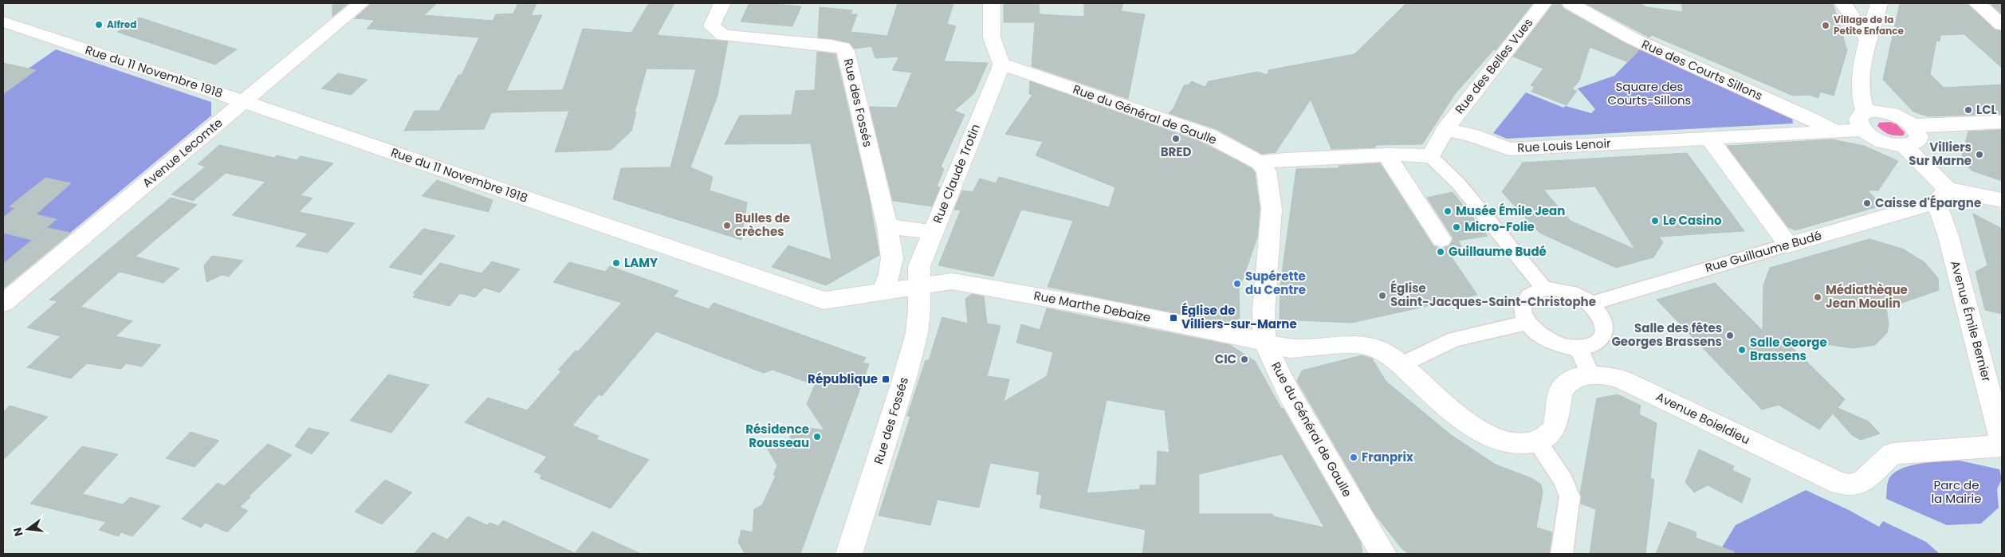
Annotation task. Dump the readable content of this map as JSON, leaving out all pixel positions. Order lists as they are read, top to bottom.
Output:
{
  "streets": {
    "street": [
      "Rue des Belles Vues",
      "Rue des Courts Sillons",
      "Rue du 11 Novembre 1918",
      "Rue des Fossés",
      "Rue du Général de Gaulle",
      "Rue Louis Lenoir",
      "Avenue Lecomte",
      "Rue Claude Trotin",
      "Rue Guillaume Budé",
      "Rue Marthe Debaize",
      "Avenue Émile Bernier",
      "Avenue Boieldieu"
    ]
  },
  "crossings": [
    ["Rue des Belles Vues", "Rue Louis Lenoir"],
    ["Rue des Courts Sillons", "Rue Louis Lenoir"],
    ["Rue du 11 Novembre 1918", "Rue des Fossés"],
    ["Rue du 11 Novembre 1918", "Avenue Lecomte"],
    ["Rue du 11 Novembre 1918", "Rue Claude Trotin"],
    ["Rue du 11 Novembre 1918", "Rue Marthe Debaize"],
    ["Rue des Fossés", "Rue Claude Trotin"],
    ["Rue des Fossés", "Rue Marthe Debaize"],
    ["Rue du Général de Gaulle", "Rue Claude Trotin"],
    ["Rue du Général de Gaulle", "Rue Marthe Debaize"],
    ["Rue Claude Trotin", "Rue Marthe Debaize"],
    ["Rue Guillaume Budé", "Avenue Émile Bernier"]
  ],
  "parks": ["Square des Courts-Sillons", "Parc de la Mairie"],
  "places": {
    "other": [
      "Alfred",
      "Village de la Petite Enfance",
      "LCL",
      "BRED",
      "Villiers Sur Marne",
      "Caisse d'Épargne",
      "Musée Émile Jean",
      "Le Casino",
      "Bulles de crèches",
      "Micro-Folie",
      "Guillaume Budé",
      "LAMY",
      "Supérette du Centre",
      "Église Saint-Jacques-Saint-Christophe",
      "Médiathèque Jean Moulin",
      "Salle des fêtes Georges Brassens",
      "Salle George Brassens",
      "CIC",
      "Résidence Rousseau",
      "Franprix"
    ],
    "transit": ["Église de Villiers-sur-Marne", "République"]
  },
  "north": "left"
}
